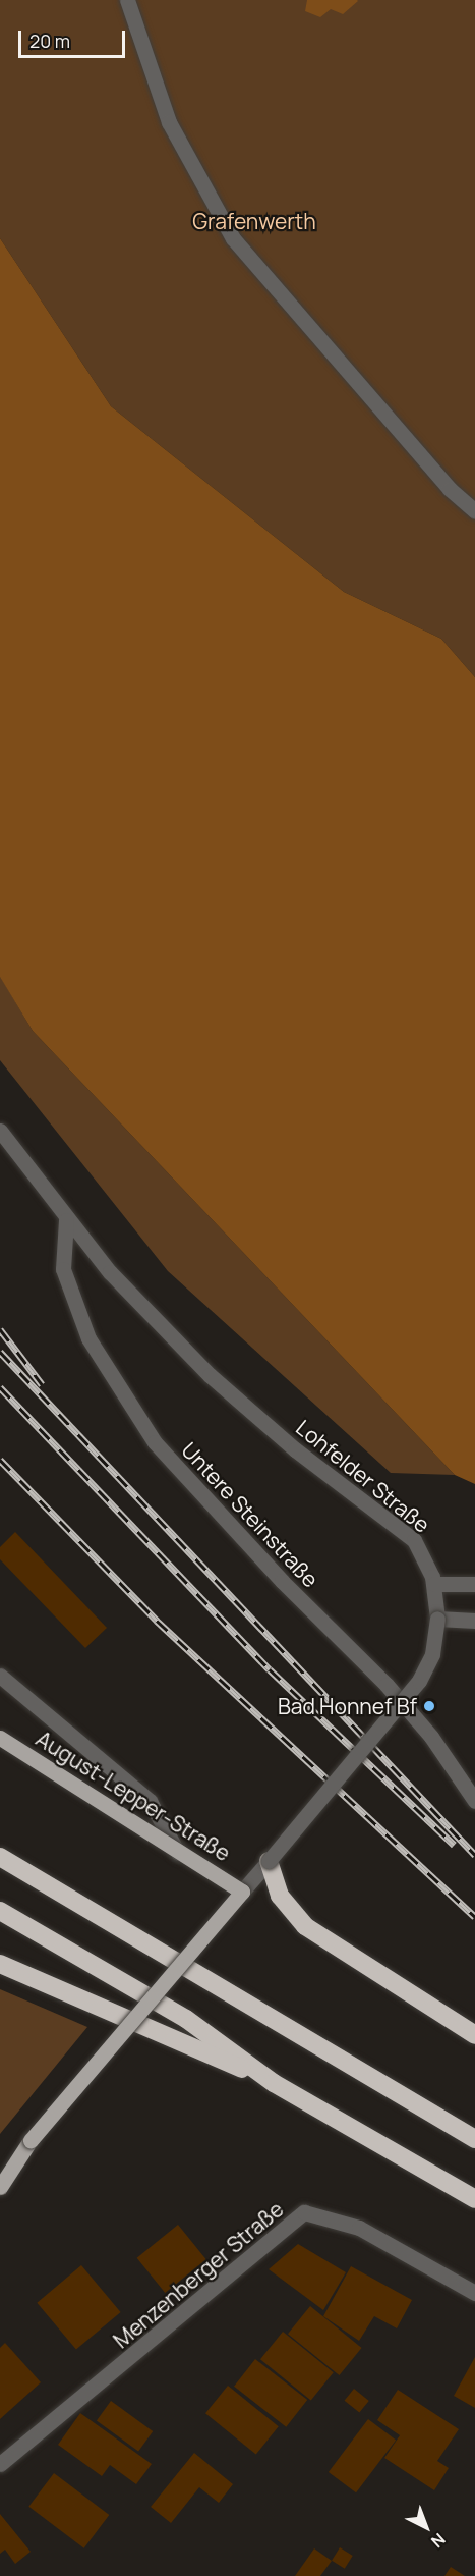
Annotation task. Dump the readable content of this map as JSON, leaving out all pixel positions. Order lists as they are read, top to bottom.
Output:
{
  "streets": {
    "main road": ["August-Lepper-Straße"],
    "street": ["Lohfelder Straße", "Untere Steinstraße", "Menzenberger Straße"]
  },
  "crossings": [
    ["Lohfelder Straße", "Untere Steinstraße"],
    ["Lohfelder Straße", "August-Lepper-Straße"]
  ],
  "parks": ["Grafenwerth"],
  "places": ["Bad Honnef Bf"],
  "scale_bar": "20 m",
  "north": "bottom right"
}
